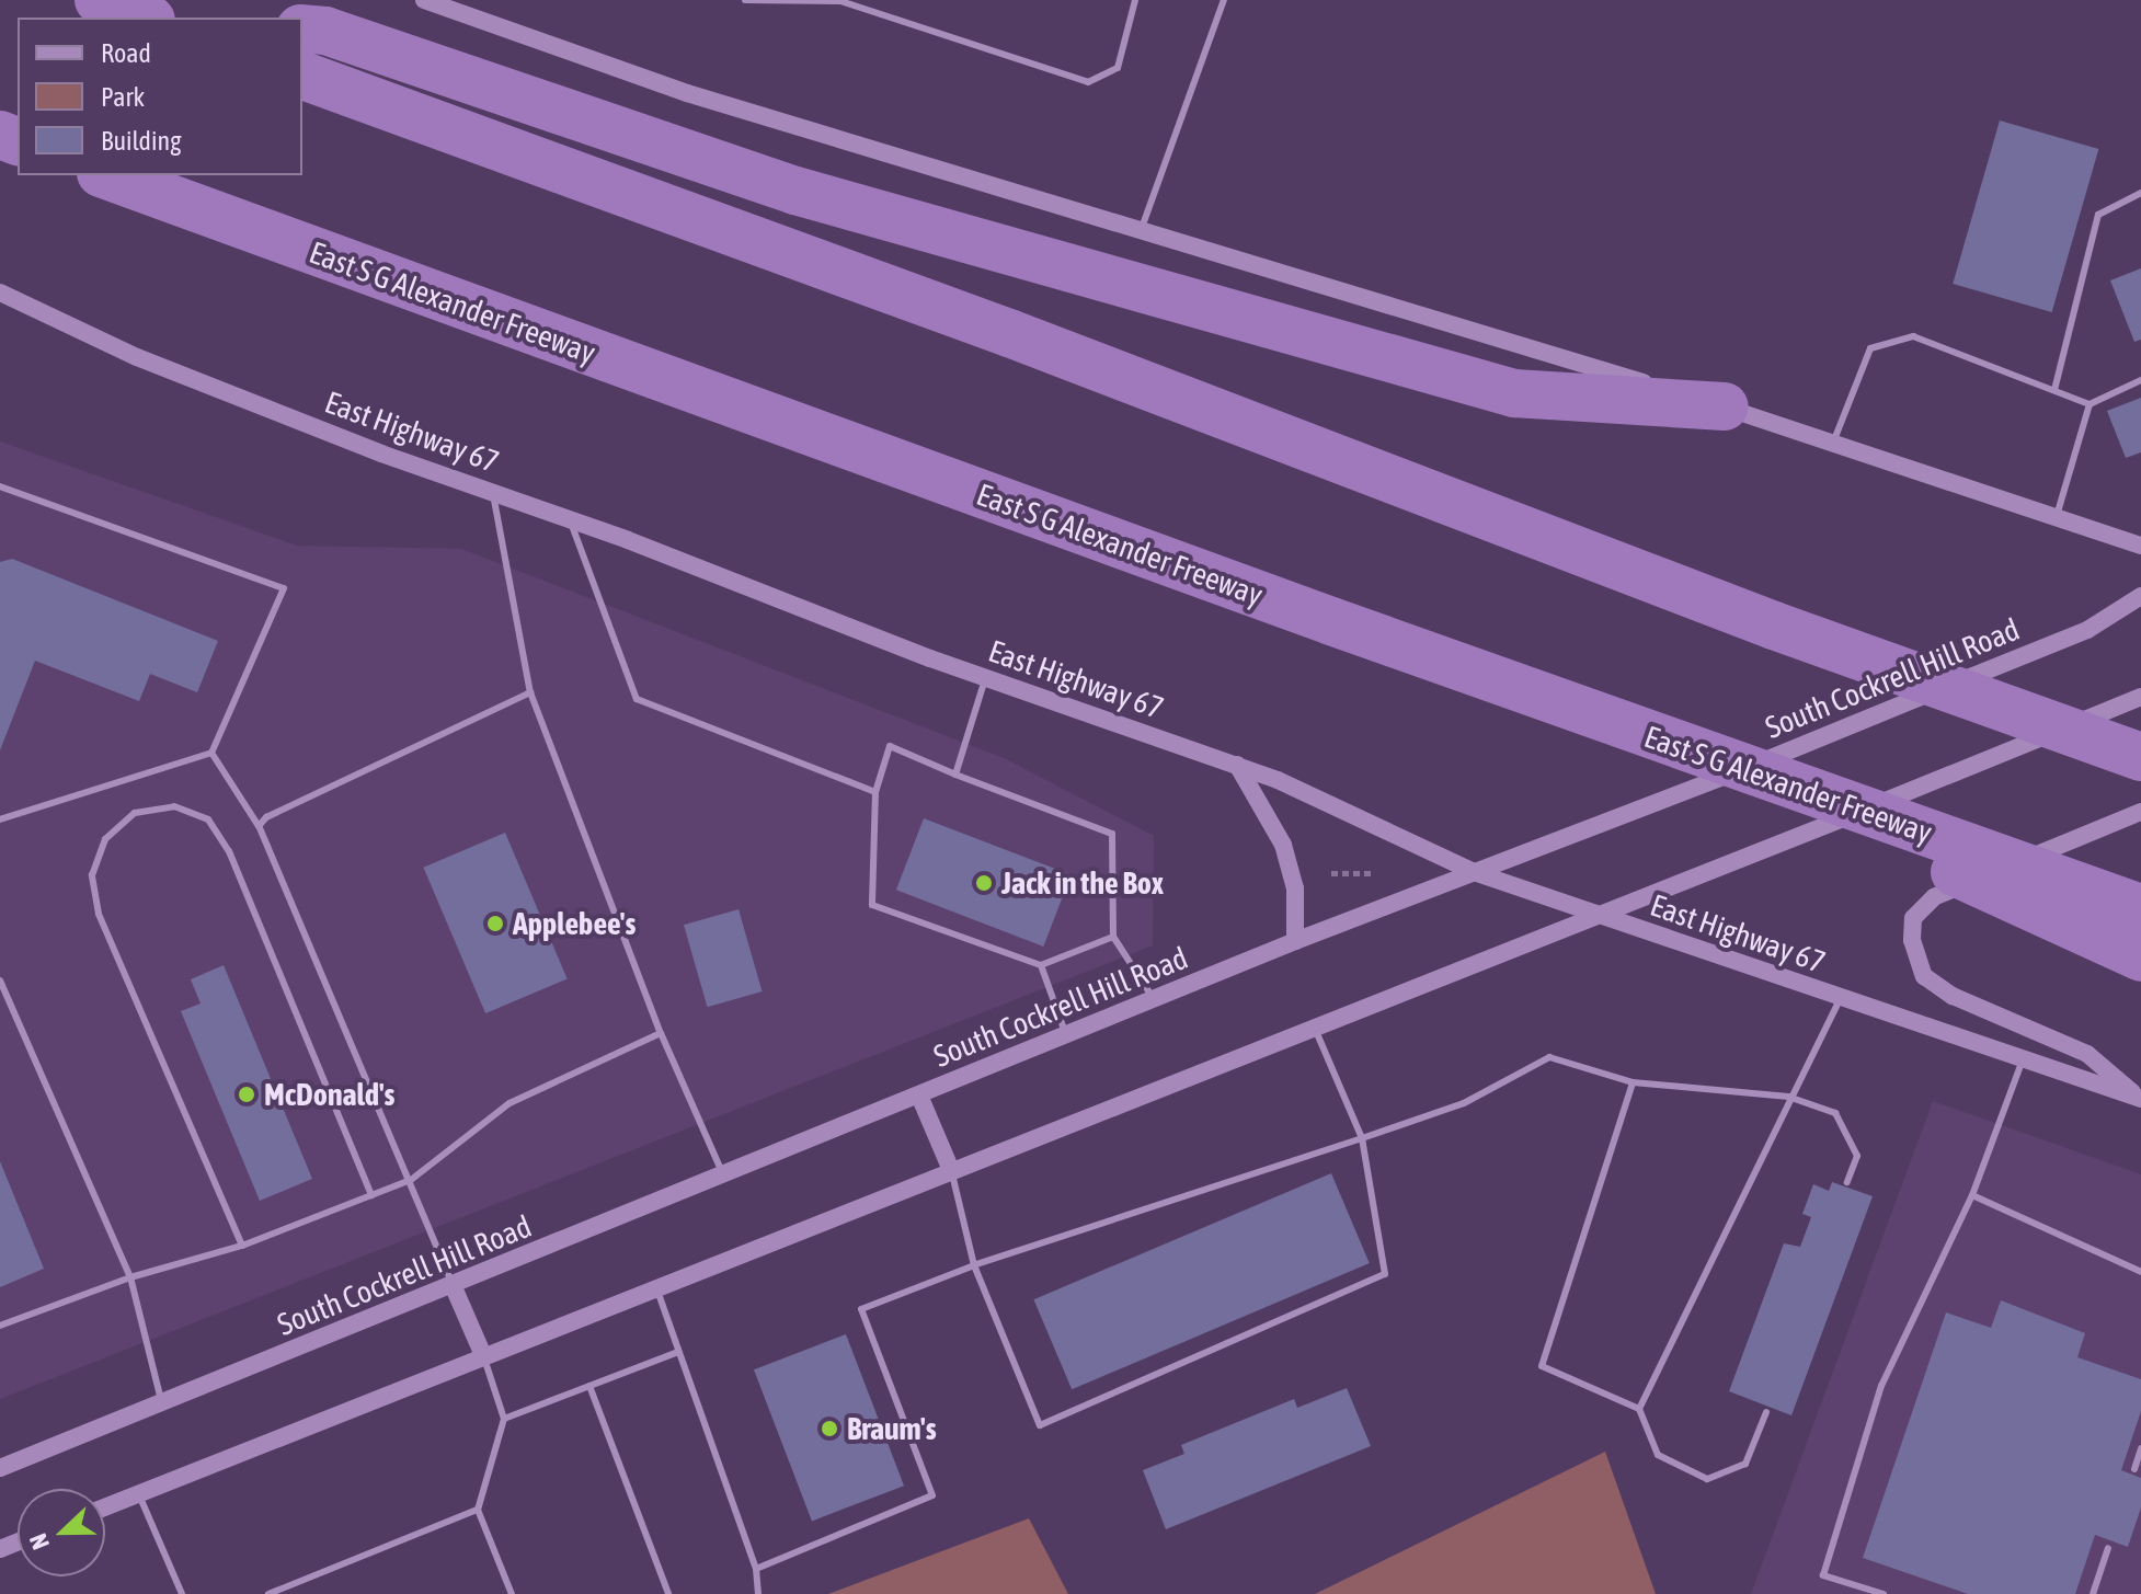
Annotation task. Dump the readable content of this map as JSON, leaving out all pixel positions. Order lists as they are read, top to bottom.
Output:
{
  "streets": {
    "highway": ["East S G Alexander Freeway"],
    "main road": ["East Highway 67", "South Cockrell Hill Road"]
  },
  "crossings": [
    ["East Highway 67", "South Cockrell Hill Road"]
  ],
  "places": [
    "Jack in the Box",
    "Applebee's",
    "McDonald's",
    "Braum's"
  ],
  "legend": ["Road", "Park", "Building"],
  "north": "left"
}
